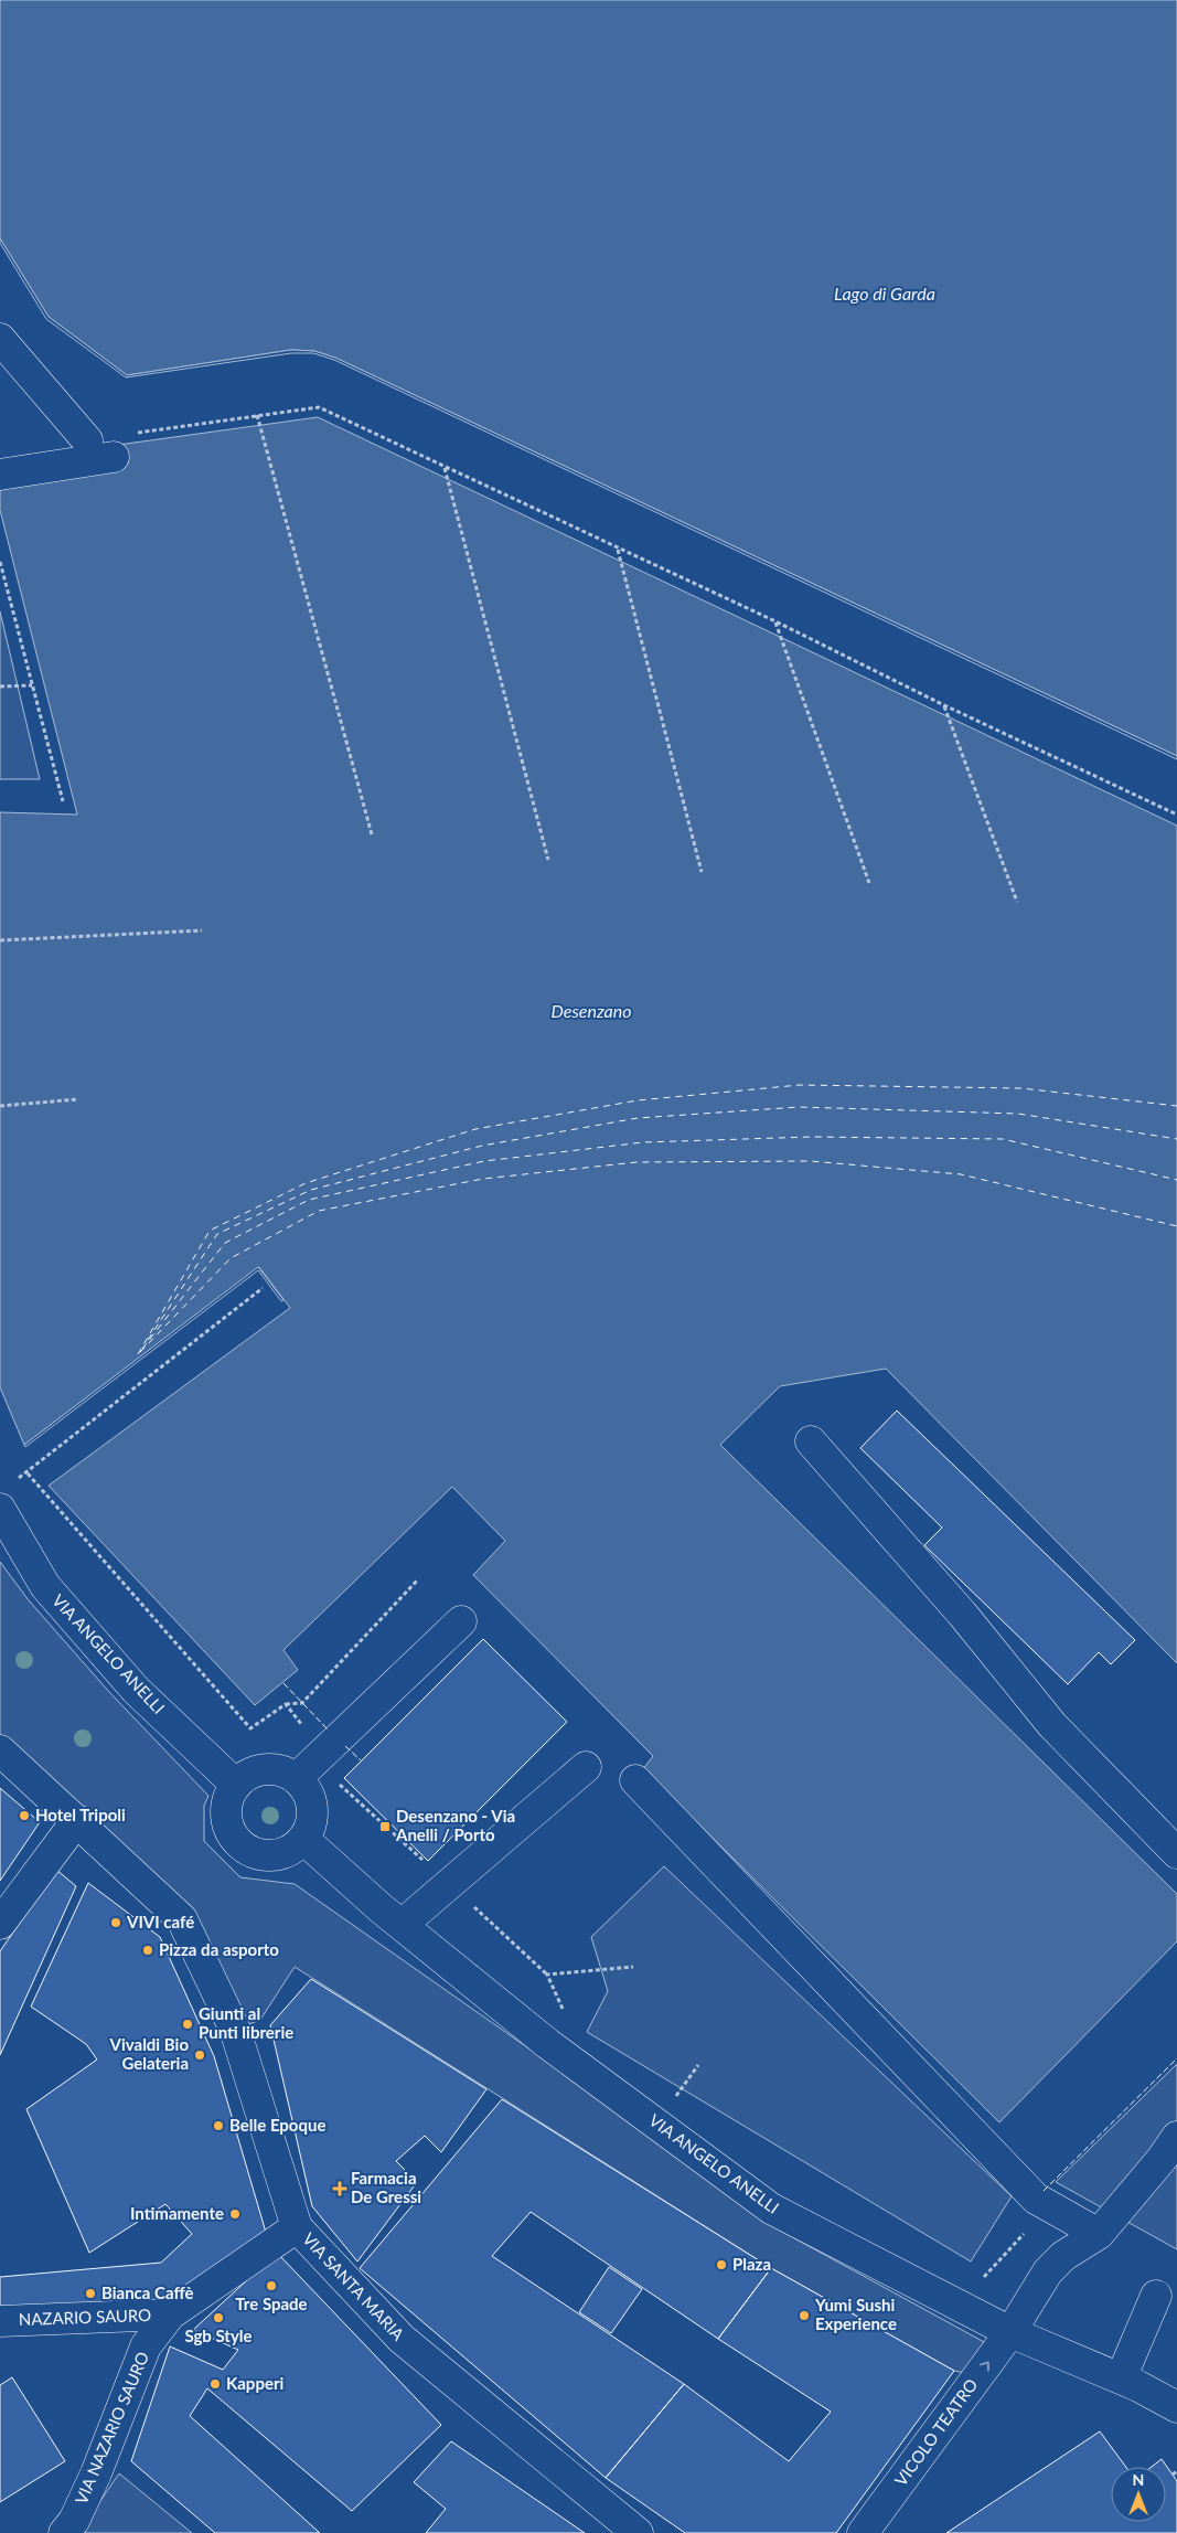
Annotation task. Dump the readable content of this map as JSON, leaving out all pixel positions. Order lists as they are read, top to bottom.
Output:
{
  "streets": {
    "street": [
      "VIA ANGELO ANELLI",
      "VIA SANTA MARIA",
      "NAZARIO SAURO",
      "VIA NAZARIO SAURO",
      "VICOLO TEATRO"
    ]
  },
  "crossings": [
    ["VIA ANGELO ANELLI", "VICOLO TEATRO"],
    ["VIA SANTA MARIA", "VIA NAZARIO SAURO"],
    ["NAZARIO SAURO", "VIA NAZARIO SAURO"]
  ],
  "one_way": ["VICOLO TEATRO"],
  "water": ["Lago di Garda", "Desenzano"],
  "places": {
    "other": [
      "Hotel Tripoli",
      "VIVI café",
      "Pizza da asporto",
      "Giunti al Punti librerie",
      "Vivaldi Bio Gelateria",
      "Belle Epoque",
      "Intimamente",
      "Plaza",
      "Tre Spade",
      "Bianca Caffè",
      "Yumi Sushi Experience",
      "Sgb Style",
      "Kapperi"
    ],
    "transit": ["Desenzano - Via Anelli / Porto"],
    "health": ["Farmacia De Gressi"]
  },
  "north": "top"
}
